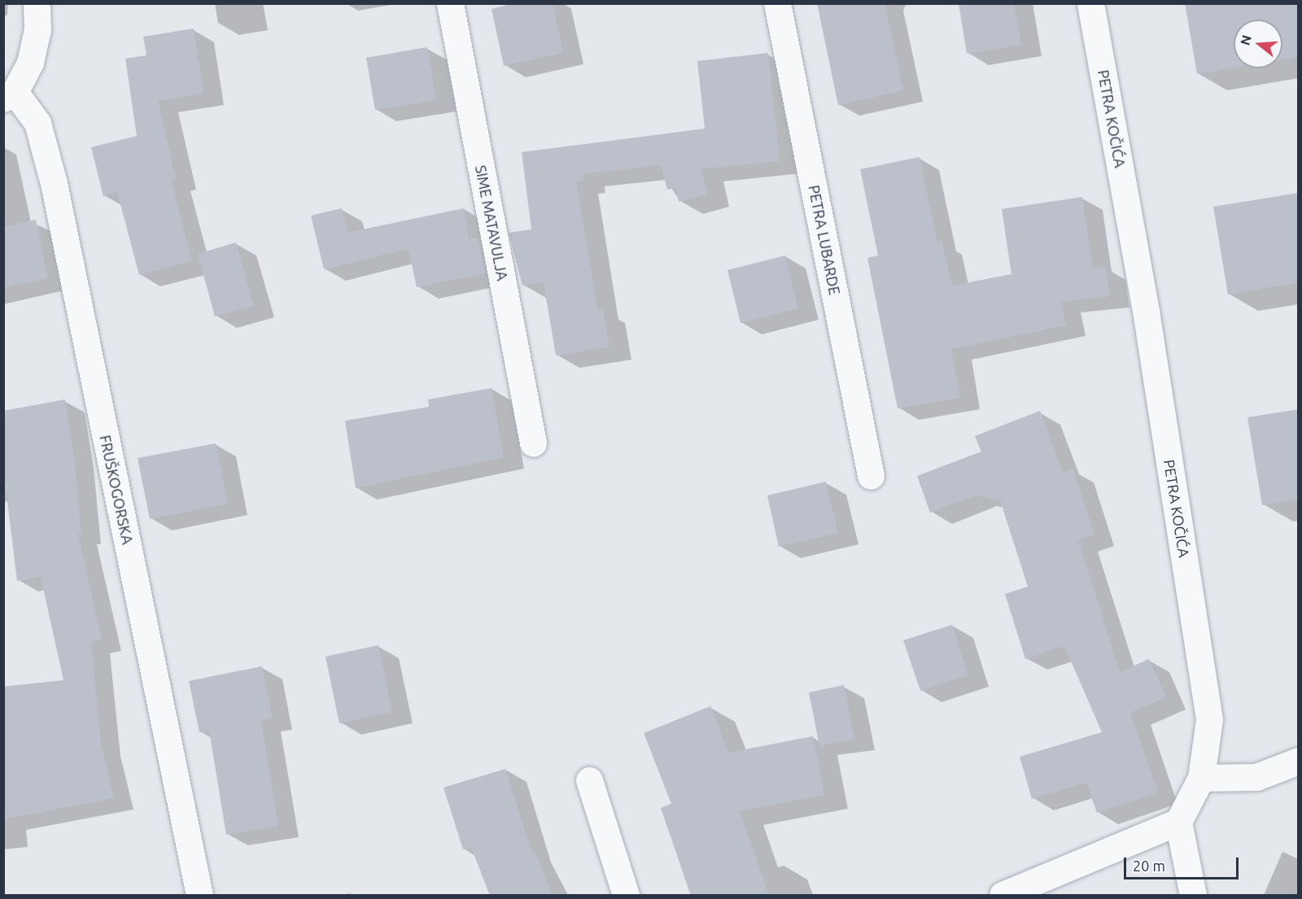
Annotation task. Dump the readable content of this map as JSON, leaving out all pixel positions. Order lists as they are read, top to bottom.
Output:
{
  "streets": {
    "street": [
      "PETRA KOČIĆA",
      "SIME MATAVULJA",
      "PETRA LUBARDE",
      "FRUŠKOGORSKA"
    ]
  },
  "scale_bar": "20 m",
  "north": "left"
}
